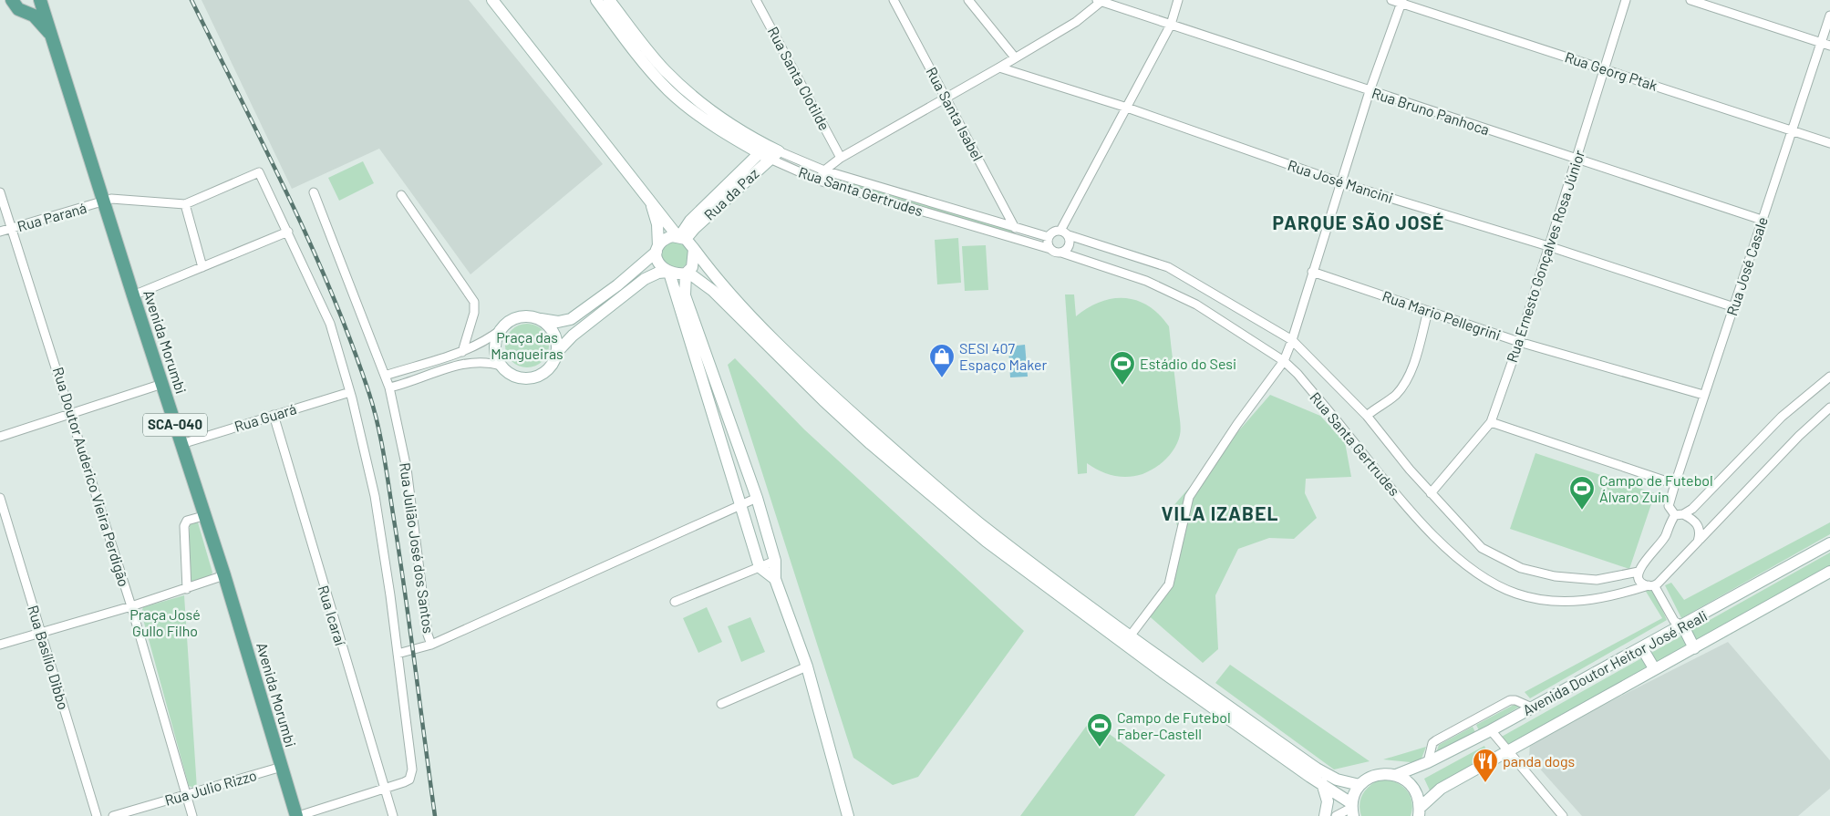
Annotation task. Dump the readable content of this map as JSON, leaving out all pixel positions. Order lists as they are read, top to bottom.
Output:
{
  "streets": {
    "main road": ["Avenida Morumbi", "SCA-040"],
    "street": [
      "Rua Georg Ptak",
      "Rua Santa Clotilde",
      "Rua Bruno Panhoca",
      "Rua Santa Isabel",
      "Rua José Mancini",
      "Rua Santa Gertrudes",
      "Rua da Paz",
      "Rua Paraná",
      "Rua Ernesto Gonçalves Rosa Júnior",
      "Rua José Casale",
      "Rua Mario Pellegrini",
      "Rua Guará",
      "Rua Doutor Auderico Vieira Perdigão",
      "Rua Julião José dos Santos",
      "Rua Icaraí",
      "Rua Basílio Dibbo",
      "Avenida Doutor Heitor José Reali",
      "Rua Julio Rizzo"
    ]
  },
  "crossings": [
    ["Rua Georg Ptak", "Rua Ernesto Gonçalves Rosa Júnior"],
    ["Rua Georg Ptak", "Rua José Casale"],
    ["Rua Bruno Panhoca", "Rua Ernesto Gonçalves Rosa Júnior"],
    ["Rua Bruno Panhoca", "Rua José Casale"],
    ["Rua Santa Isabel", "Rua Santa Gertrudes"],
    ["Rua José Mancini", "Rua Ernesto Gonçalves Rosa Júnior"],
    ["Rua José Mancini", "Rua José Casale"],
    ["Rua Santa Gertrudes", "Rua da Paz"],
    ["Rua Santa Gertrudes", "Rua Ernesto Gonçalves Rosa Júnior"],
    ["Rua Paraná", "Avenida Morumbi"],
    ["Rua Paraná", "Rua Doutor Auderico Vieira Perdigão"],
    ["Rua Ernesto Gonçalves Rosa Júnior", "Rua Mario Pellegrini"],
    ["Rua José Casale", "Rua Mario Pellegrini"],
    ["Avenida Morumbi", "Rua Guará"],
    ["Avenida Morumbi", "Rua Julio Rizzo"],
    ["Rua Guará", "Rua Icaraí"],
    ["Rua Doutor Auderico Vieira Perdigão", "Rua Julio Rizzo"]
  ],
  "districts": ["PARQUE SÃO JOSÉ", "VILA IZABEL"],
  "parks": ["Praça das Mangueiras", "Praça José Gullo Filho"],
  "places": {
    "shop": ["SESI 407 Espaço Maker"],
    "sports": ["Estádio do Sesi", "Campo de Futebol Álvaro Zuin", "Campo de Futebol Faber-Castell"],
    "restaurant": ["panda dogs"]
  }
}
